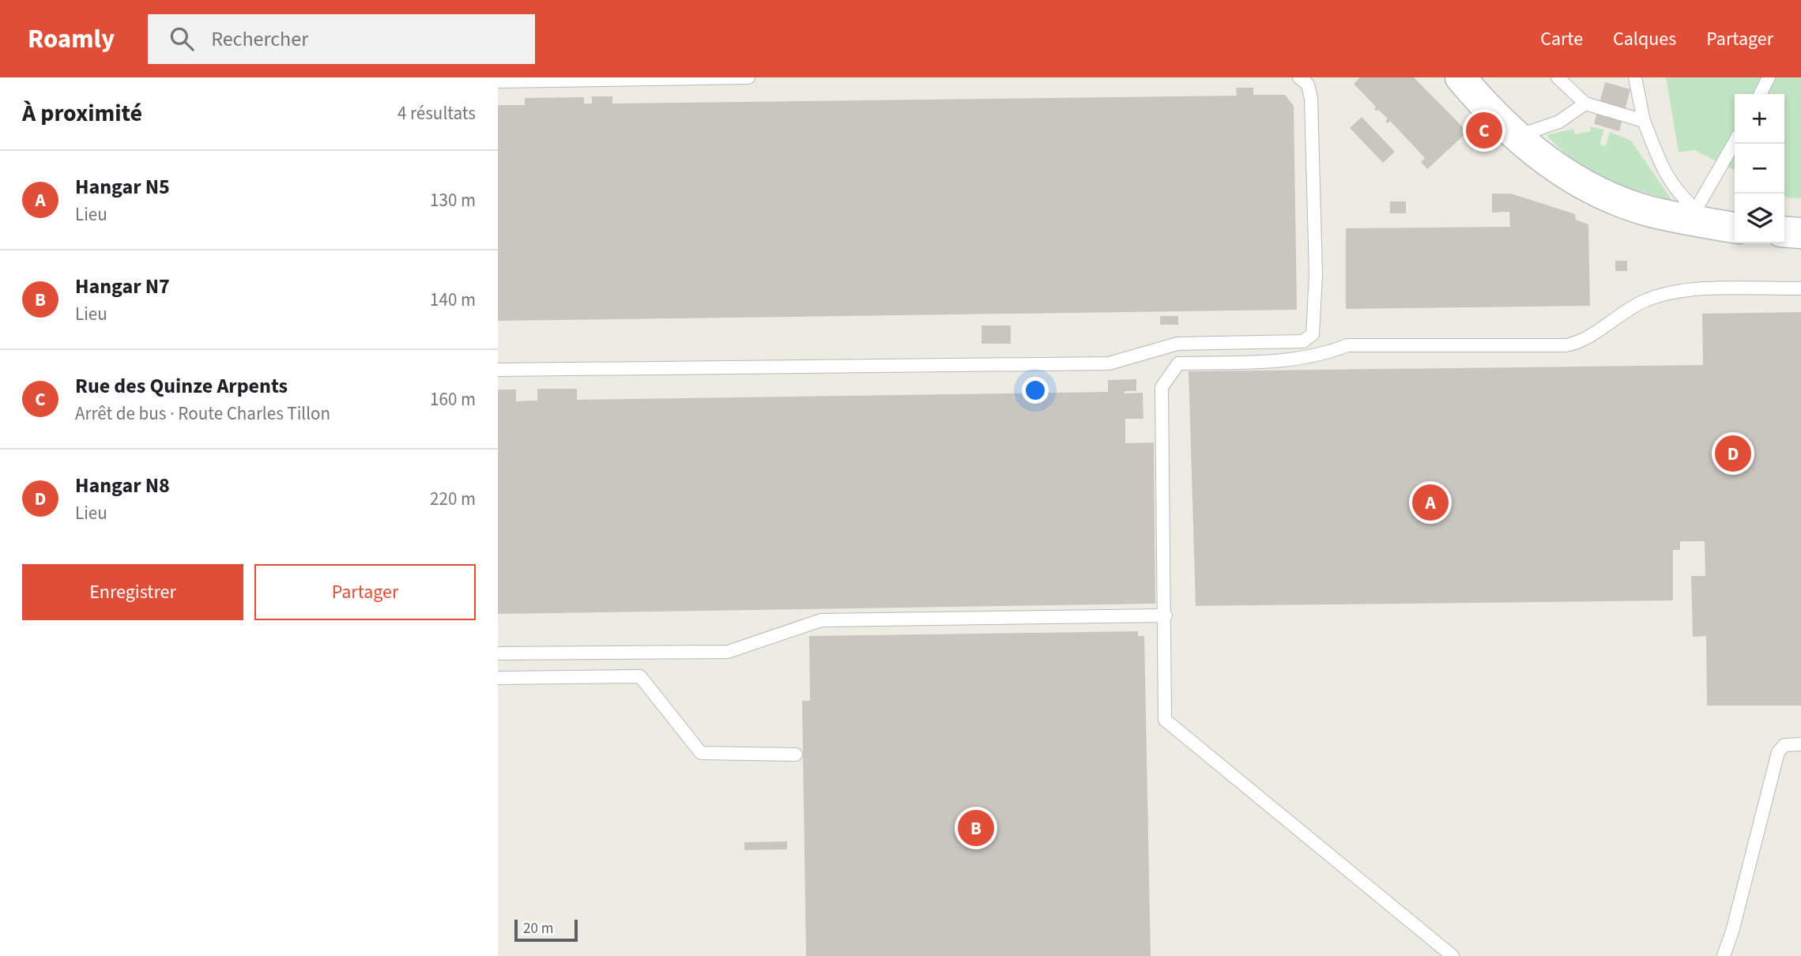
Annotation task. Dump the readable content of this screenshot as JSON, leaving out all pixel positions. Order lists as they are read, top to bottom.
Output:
{
  "scale_bar": "20 m",
  "page": {
    "header": "Roamly",
    "search": "Rechercher",
    "nav": ["Carte", "Calques", "Partager"],
    "heading": ["À proximité", "4 résultats"],
    "map_buttons": ["+", "−"],
    "pins": [
      "C",
      "D",
      "A",
      "B"
    ],
    "list": [
      {
        "mark": "A",
        "name": "Hangar N5",
        "note": "Lieu",
        "value": "130 m"
      },
      {
        "mark": "B",
        "name": "Hangar N7",
        "note": "Lieu",
        "value": "140 m"
      },
      {
        "mark": "C",
        "name": "Rue des Quinze Arpents",
        "note": "Arrêt de bus · Route Charles Tillon",
        "value": "160 m"
      },
      {
        "mark": "D",
        "name": "Hangar N8",
        "note": "Lieu",
        "value": "220 m"
      }
    ],
    "buttons": ["Enregistrer", "Partager"],
    "scale": "20 m"
  }
}
